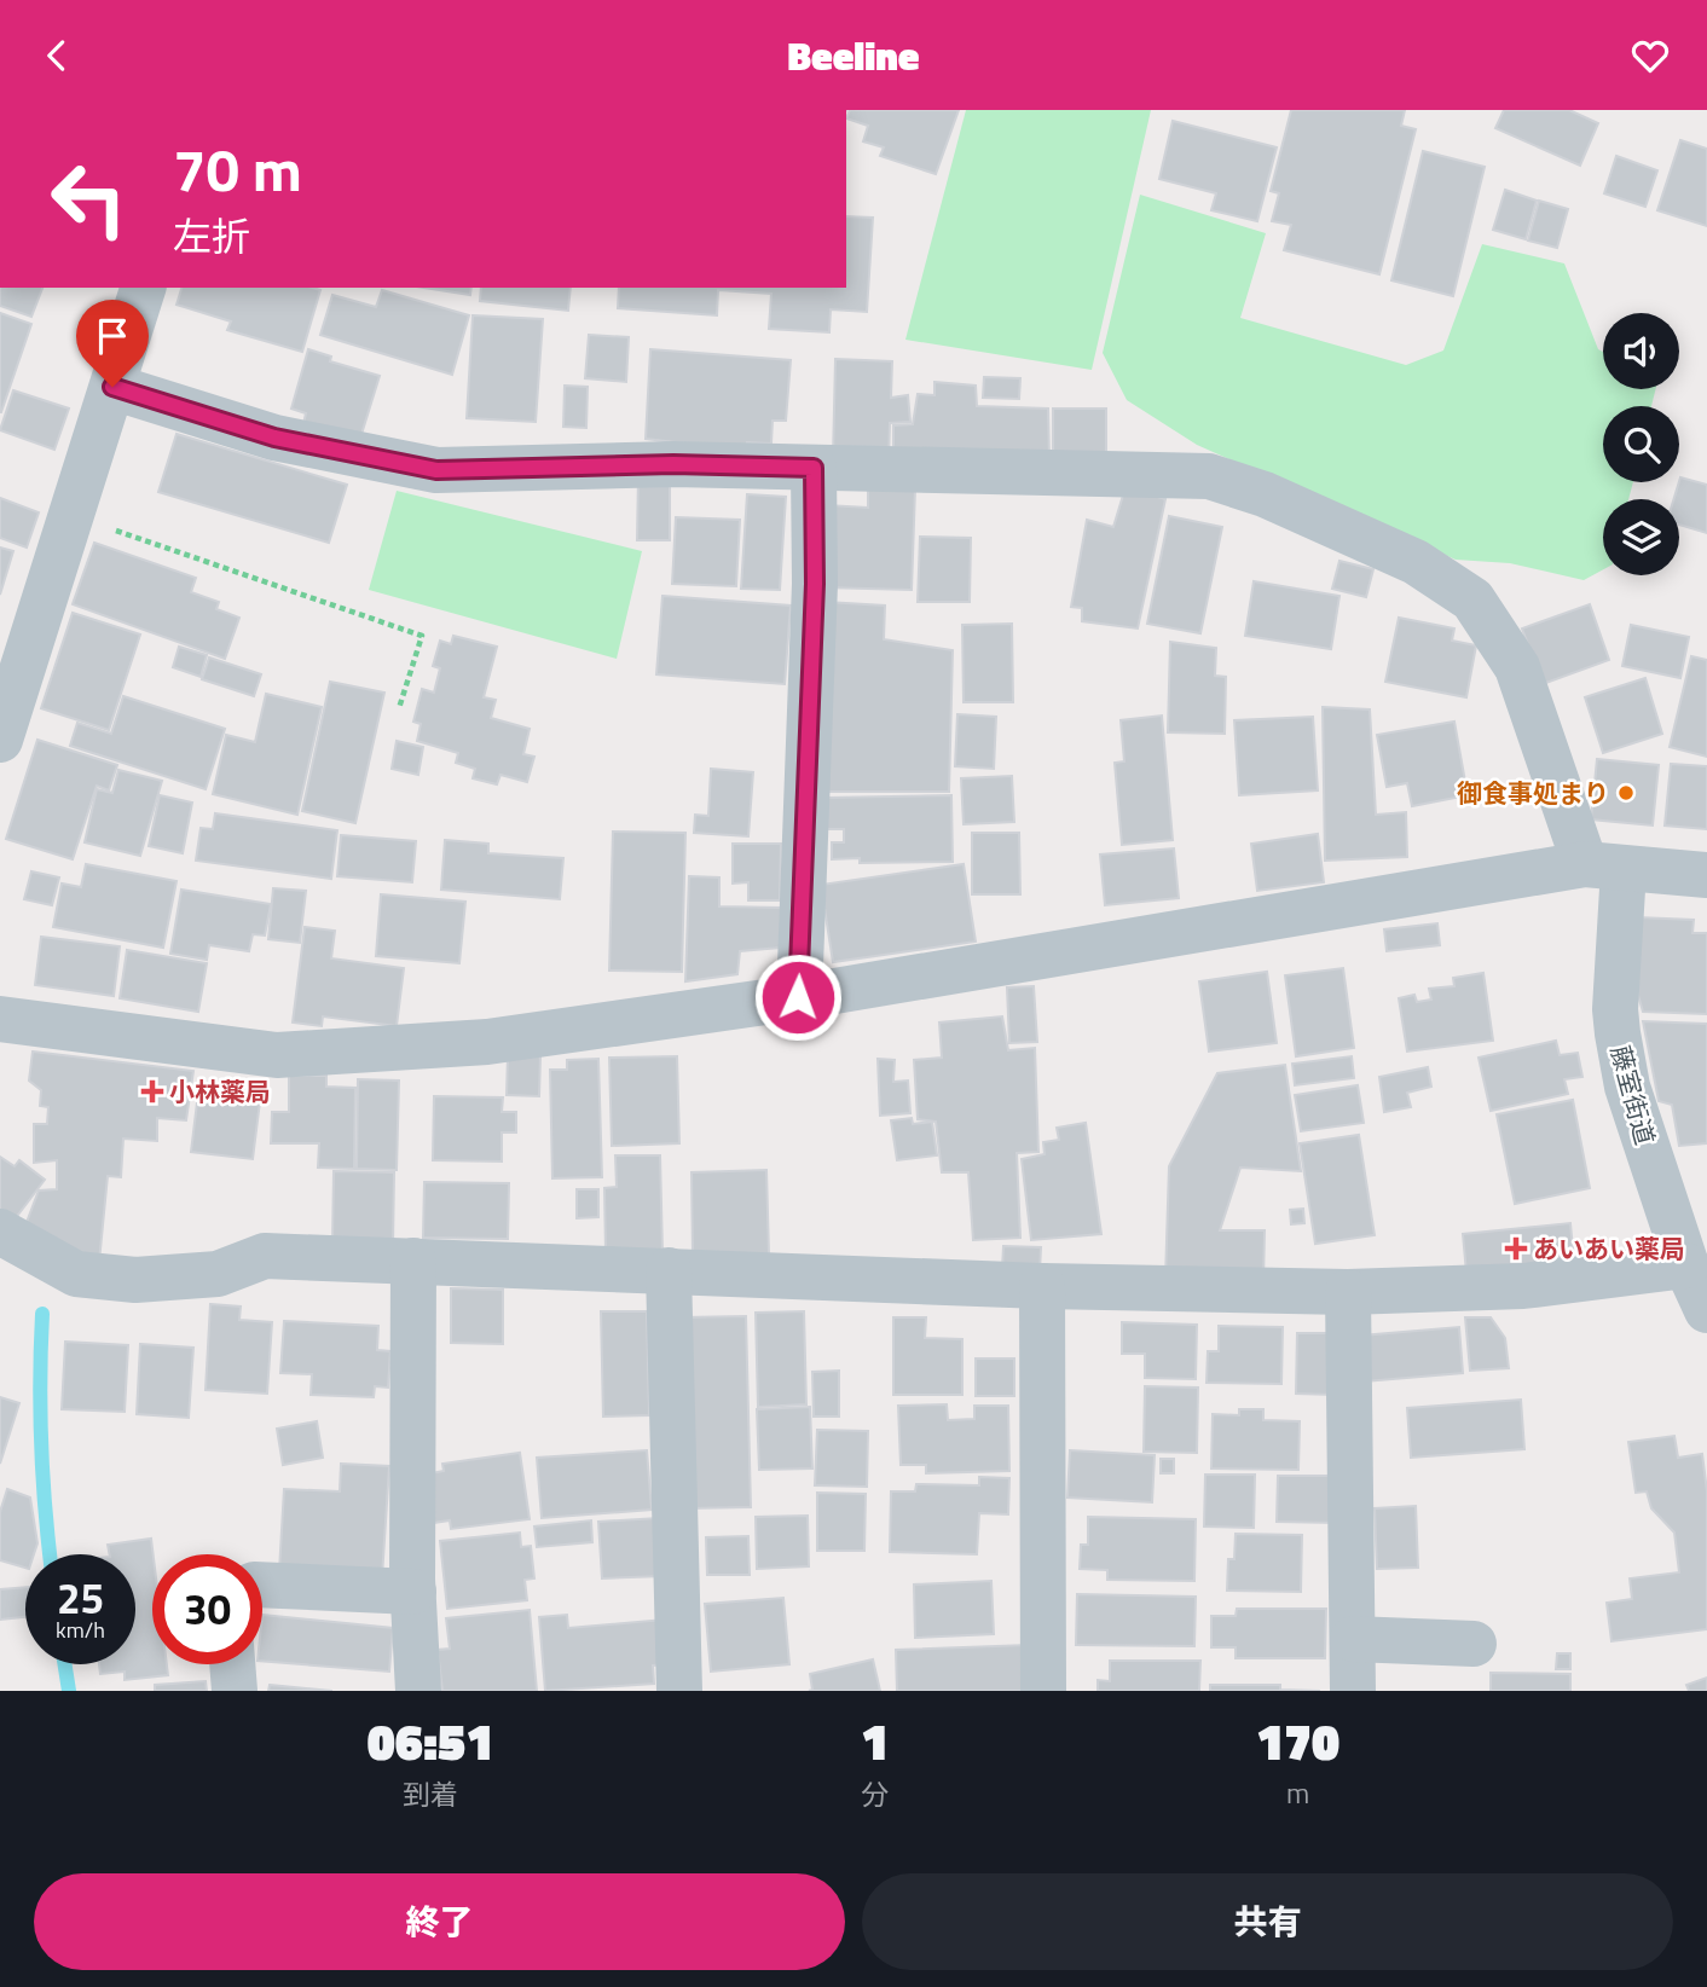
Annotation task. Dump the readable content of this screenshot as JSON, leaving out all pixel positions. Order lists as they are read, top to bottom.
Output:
{
  "streets": {
    "street": ["藤室街道"]
  },
  "places": {
    "other": ["御食事処まり"],
    "health": ["小林薬局", "あいあい薬局"]
  },
  "page": {
    "header": "Beeline",
    "turn": ["70 m", "左折"],
    "speed": "25 km/h",
    "limit": "30",
    "eta": [
      "06:51",
      "到着",
      "1",
      "分",
      "170",
      "m"
    ],
    "buttons": ["終了", "共有"]
  }
}
